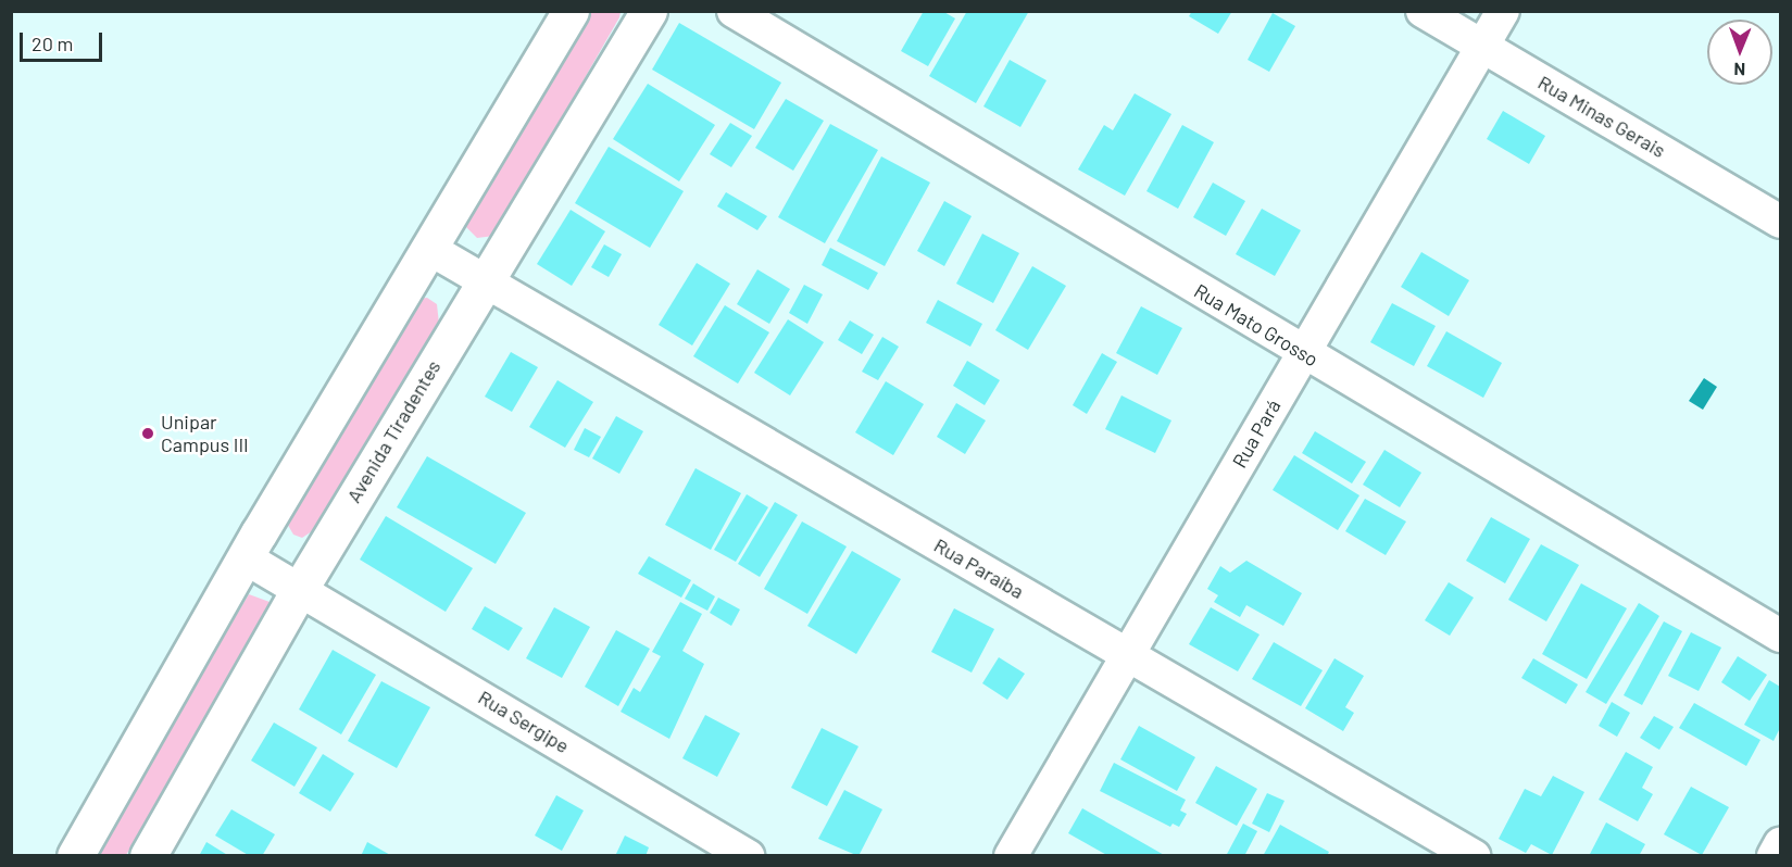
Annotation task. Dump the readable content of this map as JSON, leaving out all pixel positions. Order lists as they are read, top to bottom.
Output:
{
  "streets": {
    "main road": ["Avenida Tiradentes"],
    "street": [
      "Rua Minas Gerais",
      "Rua Mato Grosso",
      "Rua Pará",
      "Rua Paraíba",
      "Rua Sergipe"
    ]
  },
  "crossings": [
    ["Rua Minas Gerais", "Rua Pará"],
    ["Rua Mato Grosso", "Rua Pará"],
    ["Avenida Tiradentes", "Rua Paraíba"],
    ["Avenida Tiradentes", "Rua Sergipe"],
    ["Rua Pará", "Rua Paraíba"]
  ],
  "places": ["Unipar Campus III"],
  "scale_bar": "20 m",
  "north": "bottom"
}
